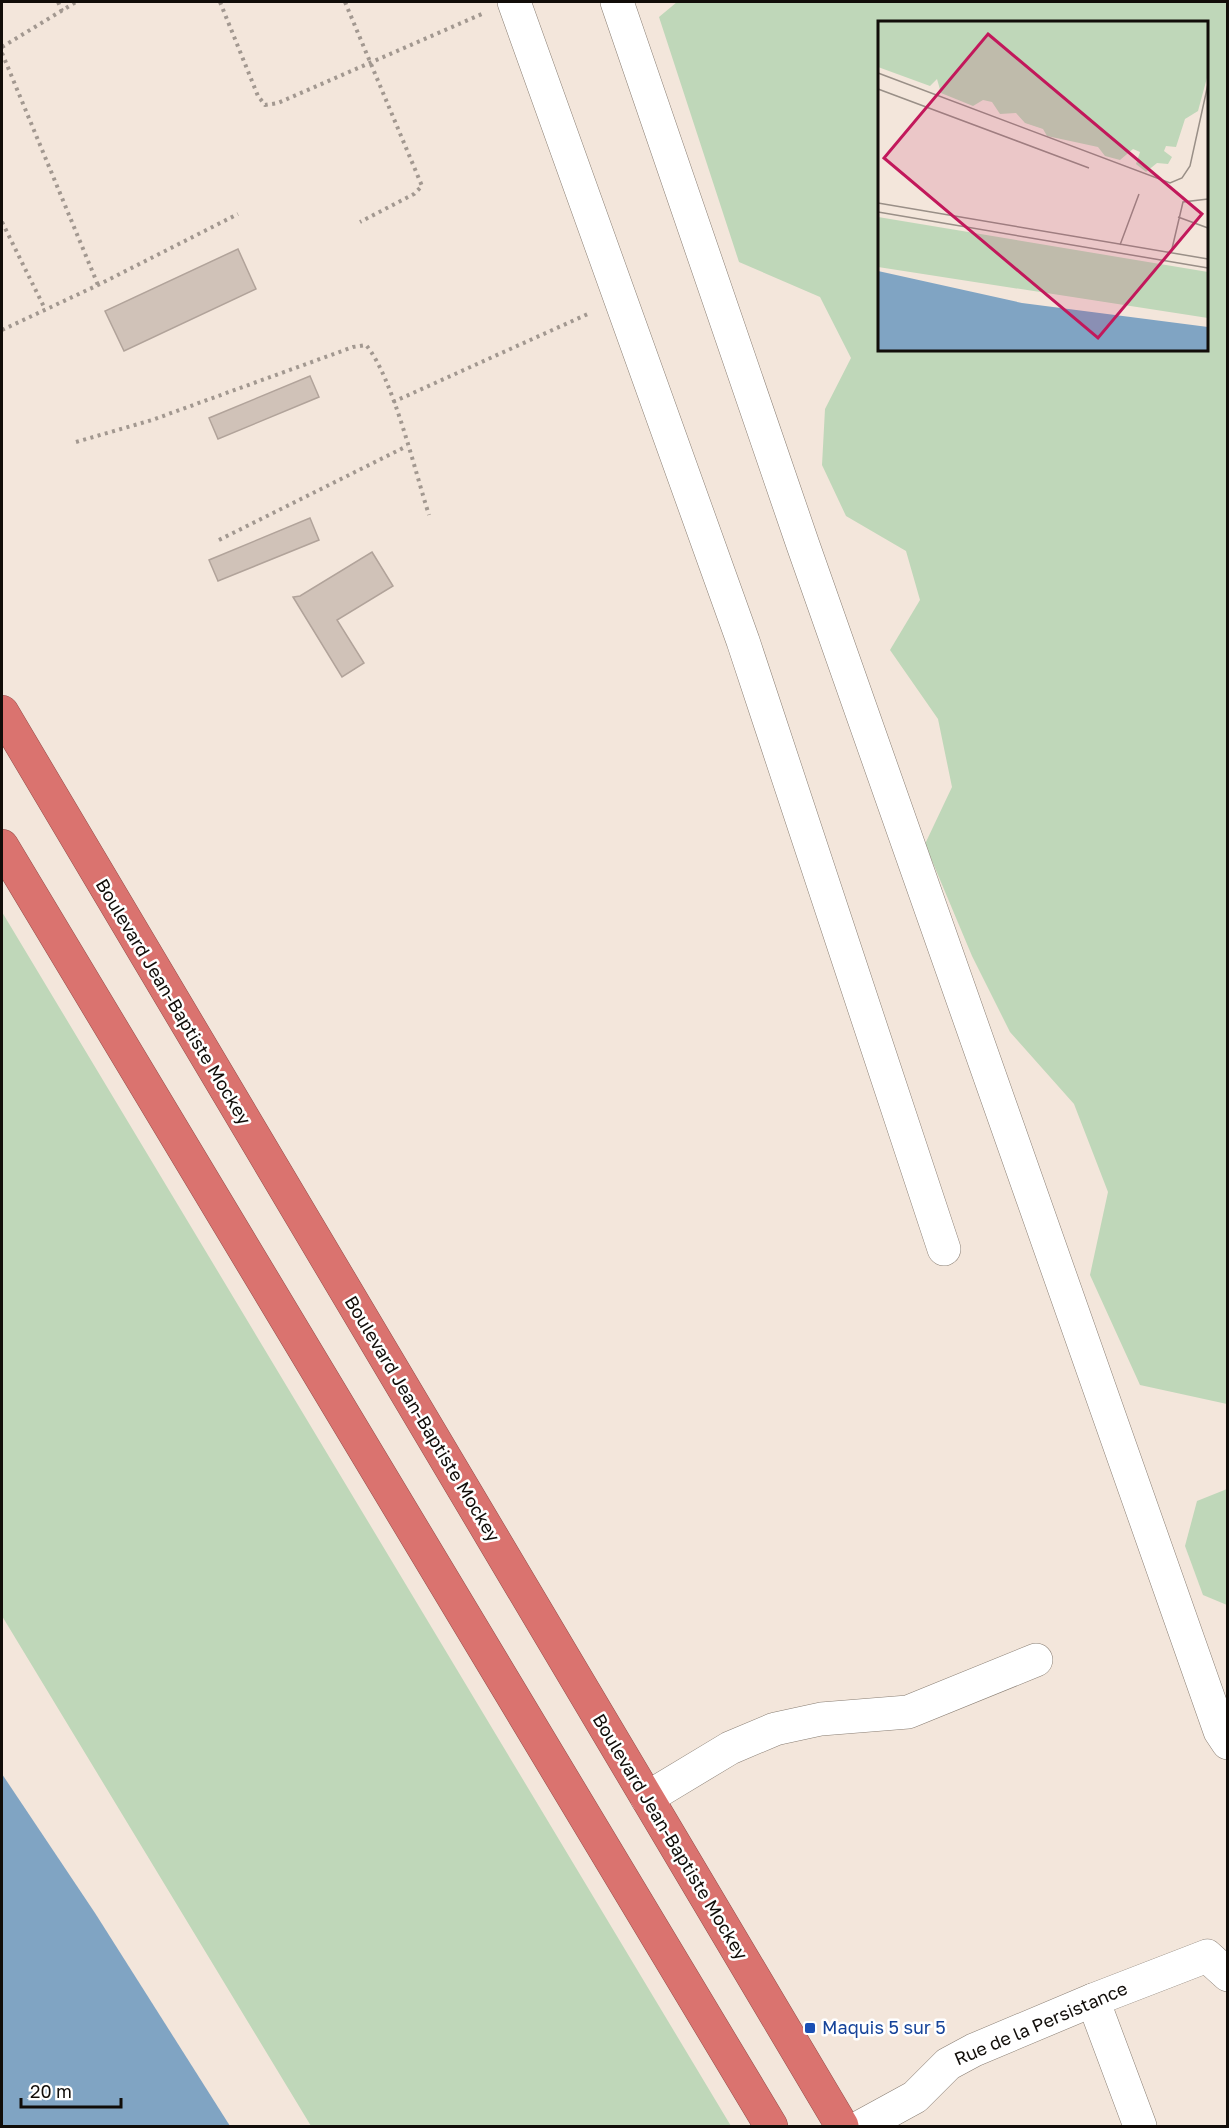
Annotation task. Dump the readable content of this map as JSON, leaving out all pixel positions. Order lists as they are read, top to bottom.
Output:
{
  "streets": {
    "highway": ["Boulevard Jean-Baptiste Mockey"],
    "street": ["Rue de la Persistance"]
  },
  "places": {
    "transit": ["Maquis 5 sur 5"]
  },
  "scale_bar": "20 m"
}
